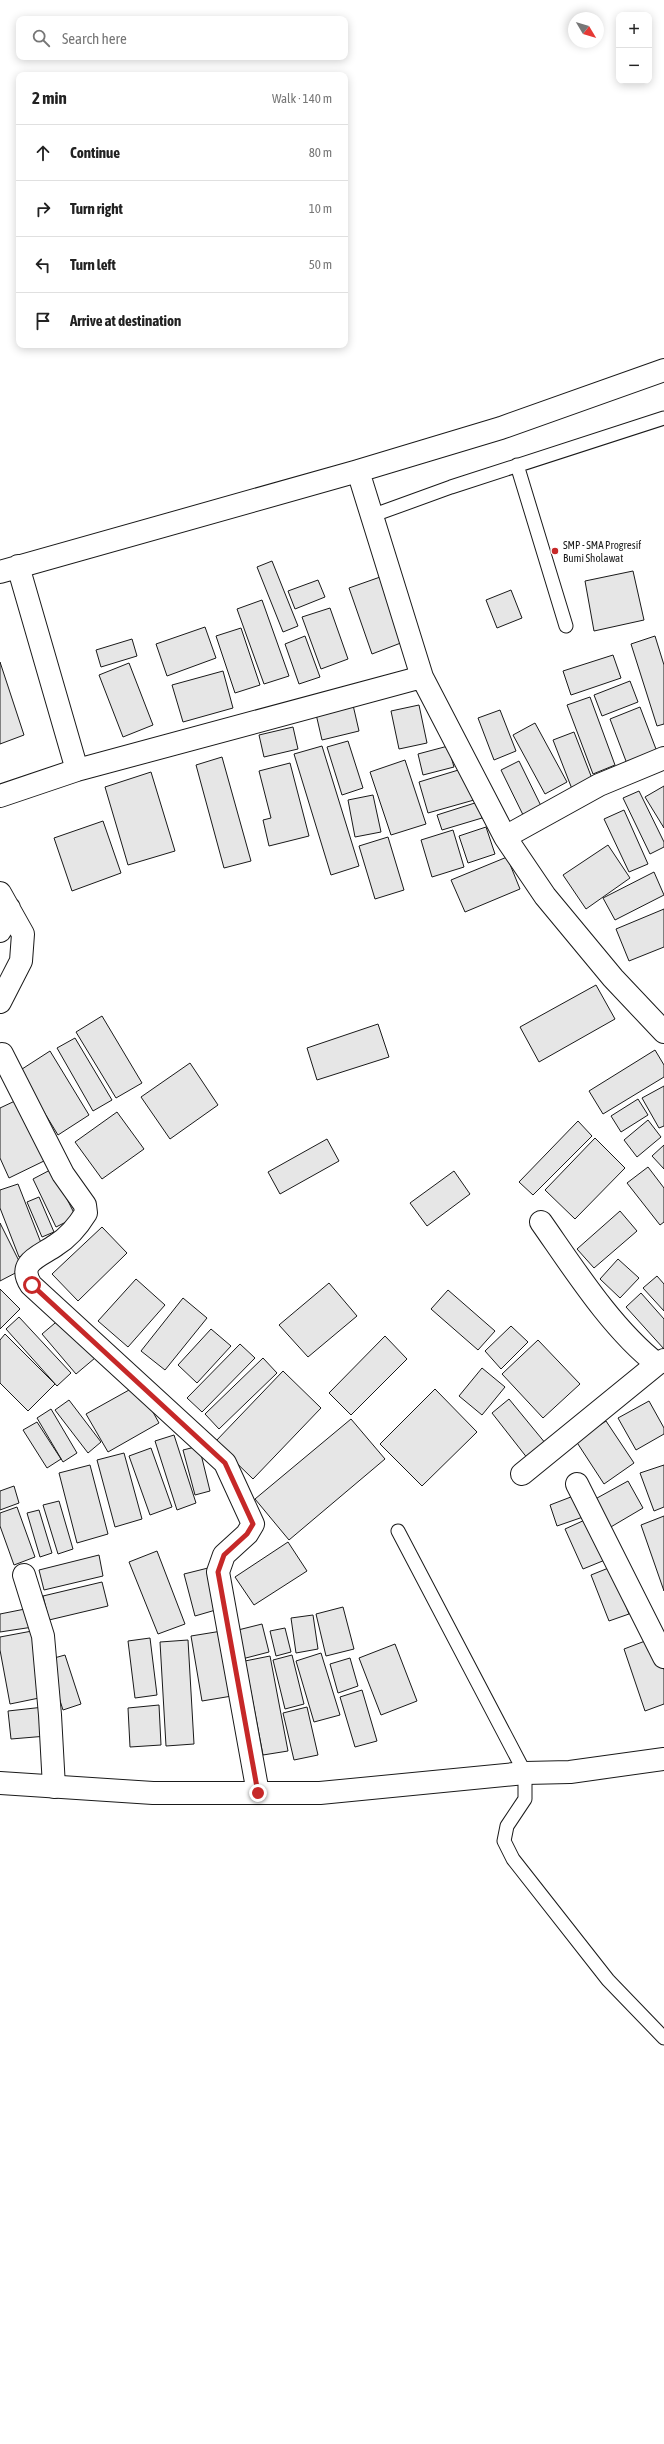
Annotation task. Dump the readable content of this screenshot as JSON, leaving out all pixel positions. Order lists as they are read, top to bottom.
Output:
{
  "places": ["SMP - SMA Progresif Bumi Sholawat"],
  "north": "bottom right",
  "page": {
    "map_buttons": ["+", "−"],
    "search": "Search here",
    "heading": ["2 min", "Walk · 140 m"],
    "list": [
      ["Continue", "80 m"],
      ["Turn right", "10 m"],
      ["Turn left", "50 m"],
      "Arrive at destination"
    ]
  }
}
